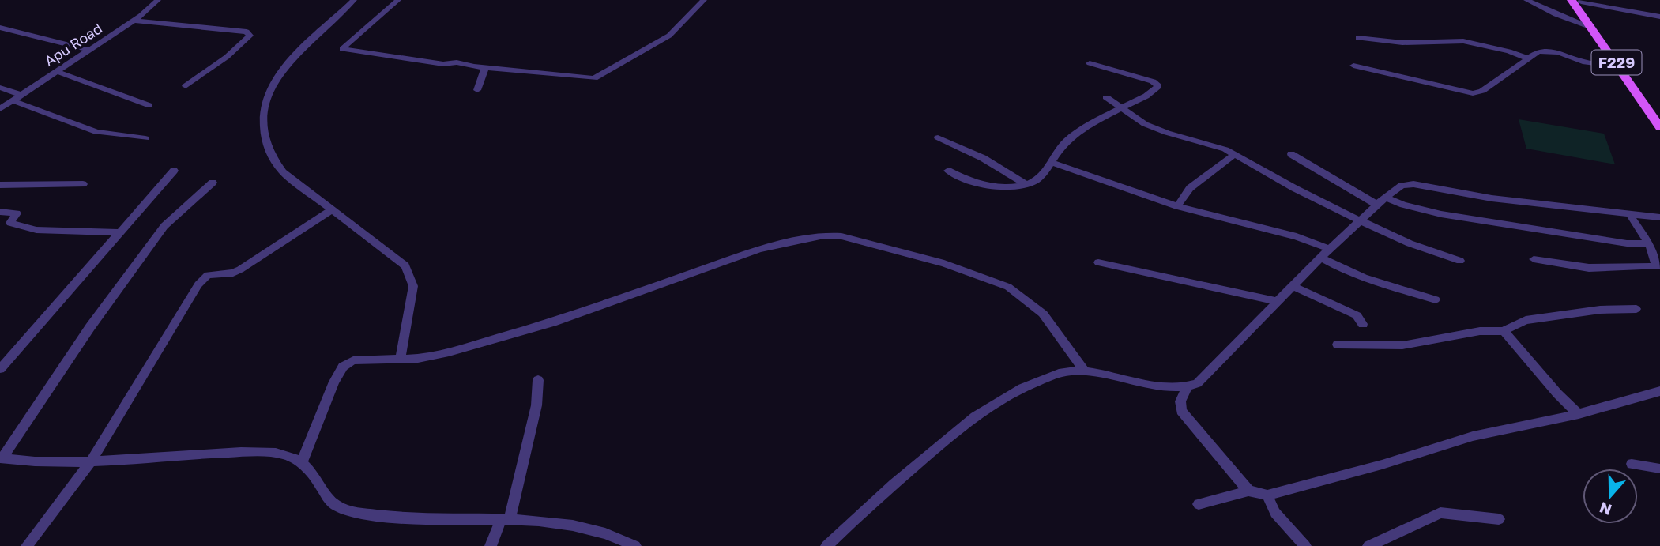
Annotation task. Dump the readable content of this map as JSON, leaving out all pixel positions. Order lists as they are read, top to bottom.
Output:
{
  "streets": {
    "main road": ["F229"],
    "street": ["Apu Road"]
  },
  "north": "bottom"
}
